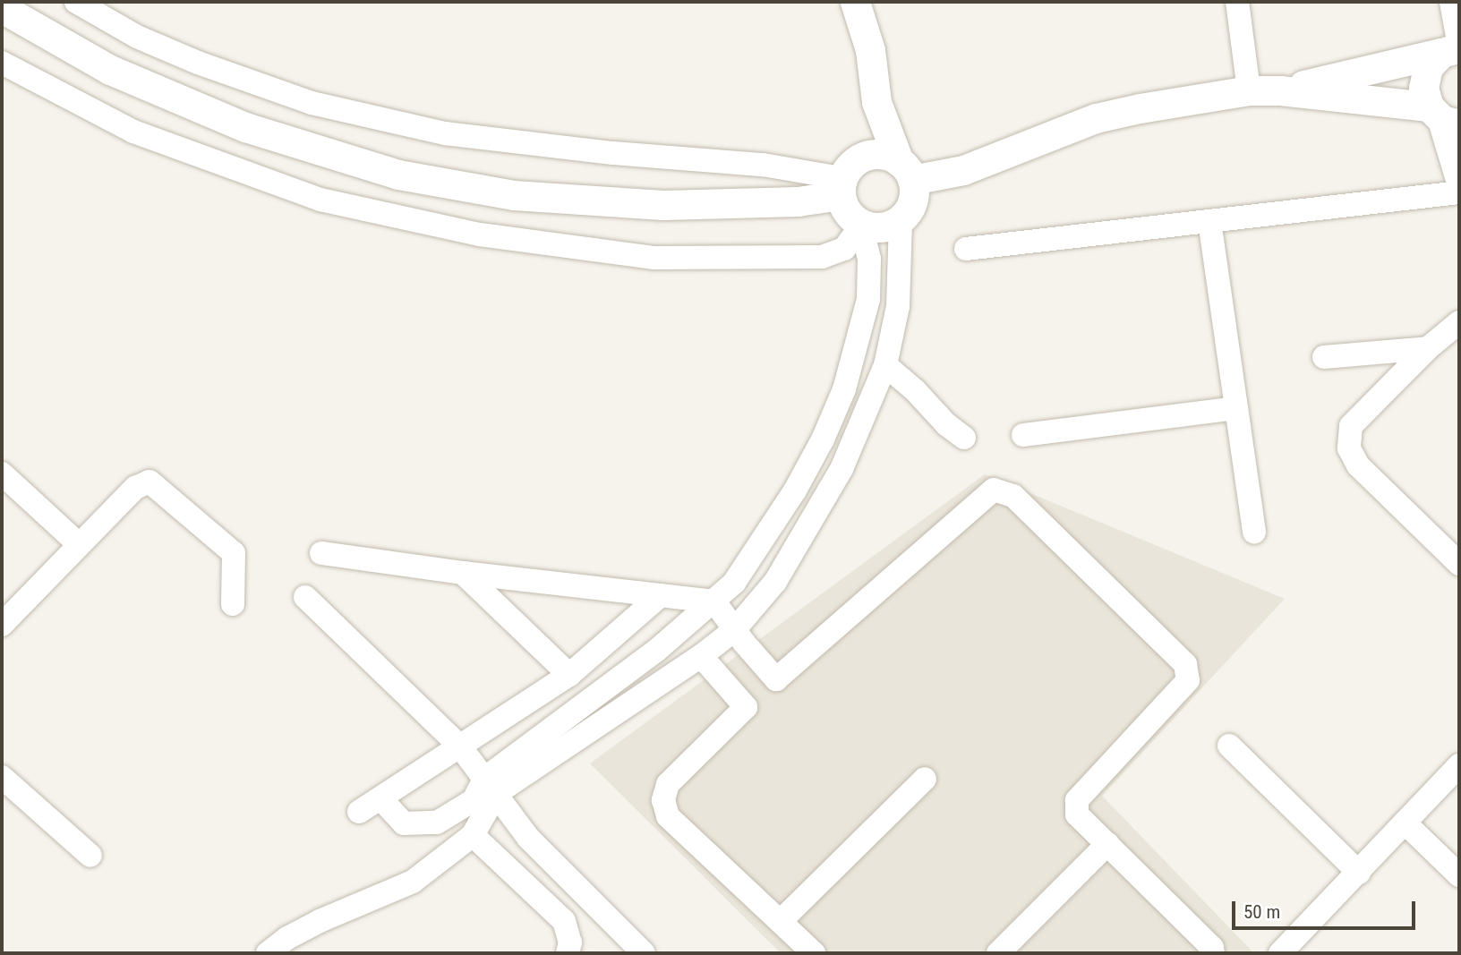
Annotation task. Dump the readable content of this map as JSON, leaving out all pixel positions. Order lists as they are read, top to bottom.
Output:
{
  "scale_bar": "50 m"
}
